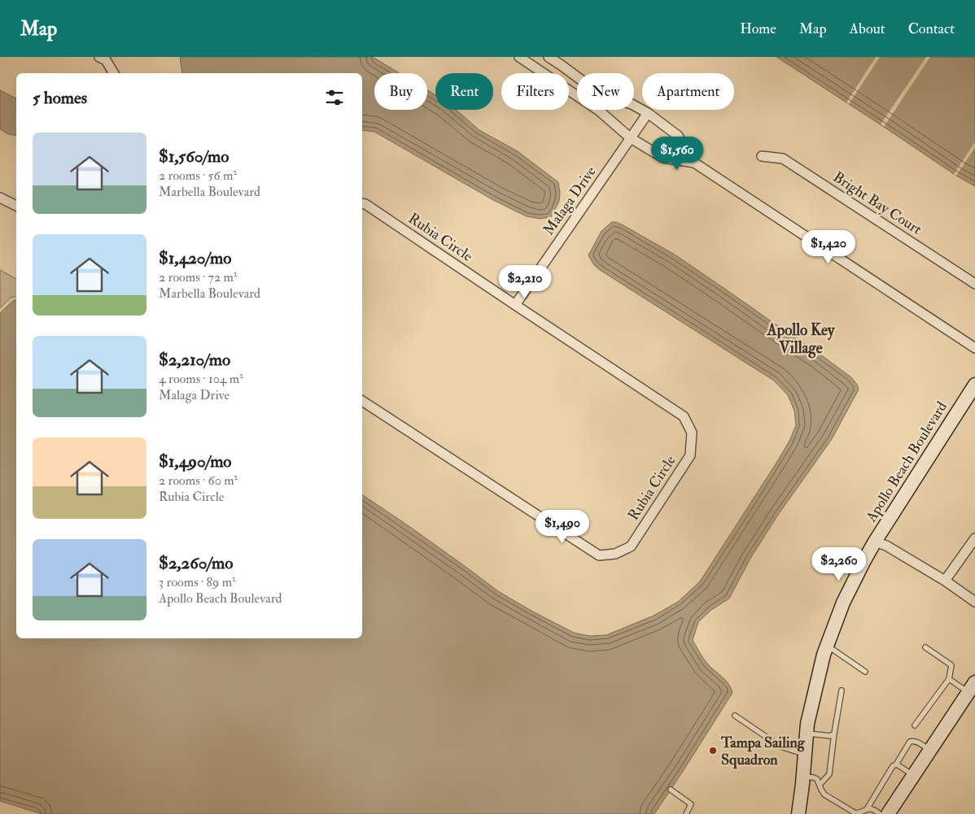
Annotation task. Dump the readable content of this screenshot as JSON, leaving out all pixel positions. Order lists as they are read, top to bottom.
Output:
{
  "streets": {
    "main road": ["Apollo Beach Boulevard"],
    "street": ["Malaga Drive", "Bright Bay Court", "Rubia Circle"]
  },
  "crossings": [
    ["Malaga Drive", "Rubia Circle"]
  ],
  "districts": ["Apollo Key Village"],
  "places": ["Tampa Sailing Squadron"],
  "page": {
    "header": "Map",
    "nav": [
      "Home",
      "Map",
      "About",
      "Contact"
    ],
    "chip": [
      "Buy",
      "Rent",
      "Filters",
      "New",
      "Apartment"
    ],
    "heading": "5 homes",
    "list": [
      {
        "name": "$1,560/mo",
        "note": "2 rooms · 56 m² · Marbella Boulevard"
      },
      {
        "name": "$1,420/mo",
        "note": "2 rooms · 72 m² · Marbella Boulevard"
      },
      {
        "name": "$2,210/mo",
        "note": "4 rooms · 104 m² · Malaga Drive"
      },
      {
        "name": "$1,490/mo",
        "note": "2 rooms · 60 m² · Rubia Circle"
      },
      {
        "name": "$2,260/mo",
        "note": "3 rooms · 89 m² · Apollo Beach Boulevard"
      }
    ],
    "price": [
      "$1,560",
      "$1,420",
      "$2,210",
      "$1,490",
      "$2,260"
    ]
  }
}
